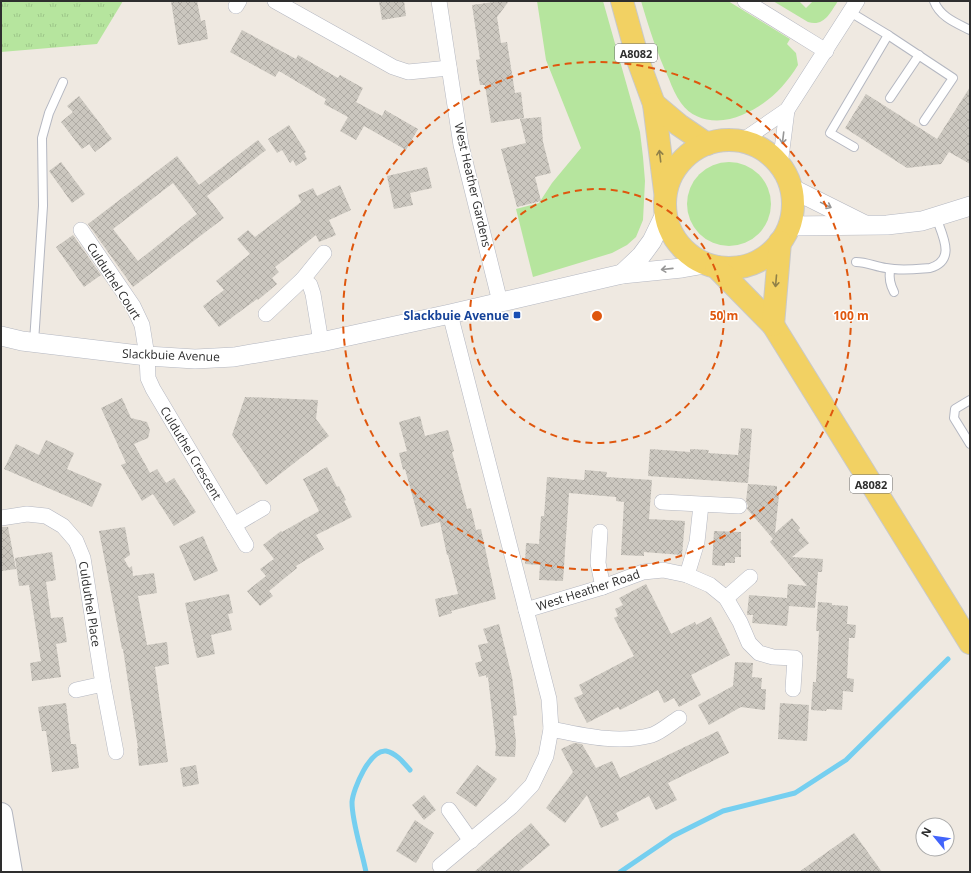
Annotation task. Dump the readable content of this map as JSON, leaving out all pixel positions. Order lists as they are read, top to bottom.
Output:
{
  "streets": {
    "main road": ["A8082"],
    "street": [
      "West Heather Gardens",
      "Culduthel Court",
      "Slackbuie Avenue",
      "Culduthel Crescent",
      "West Heather Road",
      "Culduthel Place"
    ]
  },
  "crossings": [
    ["A8082", "Slackbuie Avenue"],
    ["West Heather Gardens", "Slackbuie Avenue"],
    ["Culduthel Court", "Slackbuie Avenue"],
    ["Culduthel Court", "Culduthel Crescent"],
    ["Slackbuie Avenue", "Culduthel Crescent"],
    ["Slackbuie Avenue", "West Heather Road"]
  ],
  "places": {
    "transit": ["Slackbuie Avenue"]
  },
  "north": "top left",
  "rings": ["50 m", "100 m"]
}
